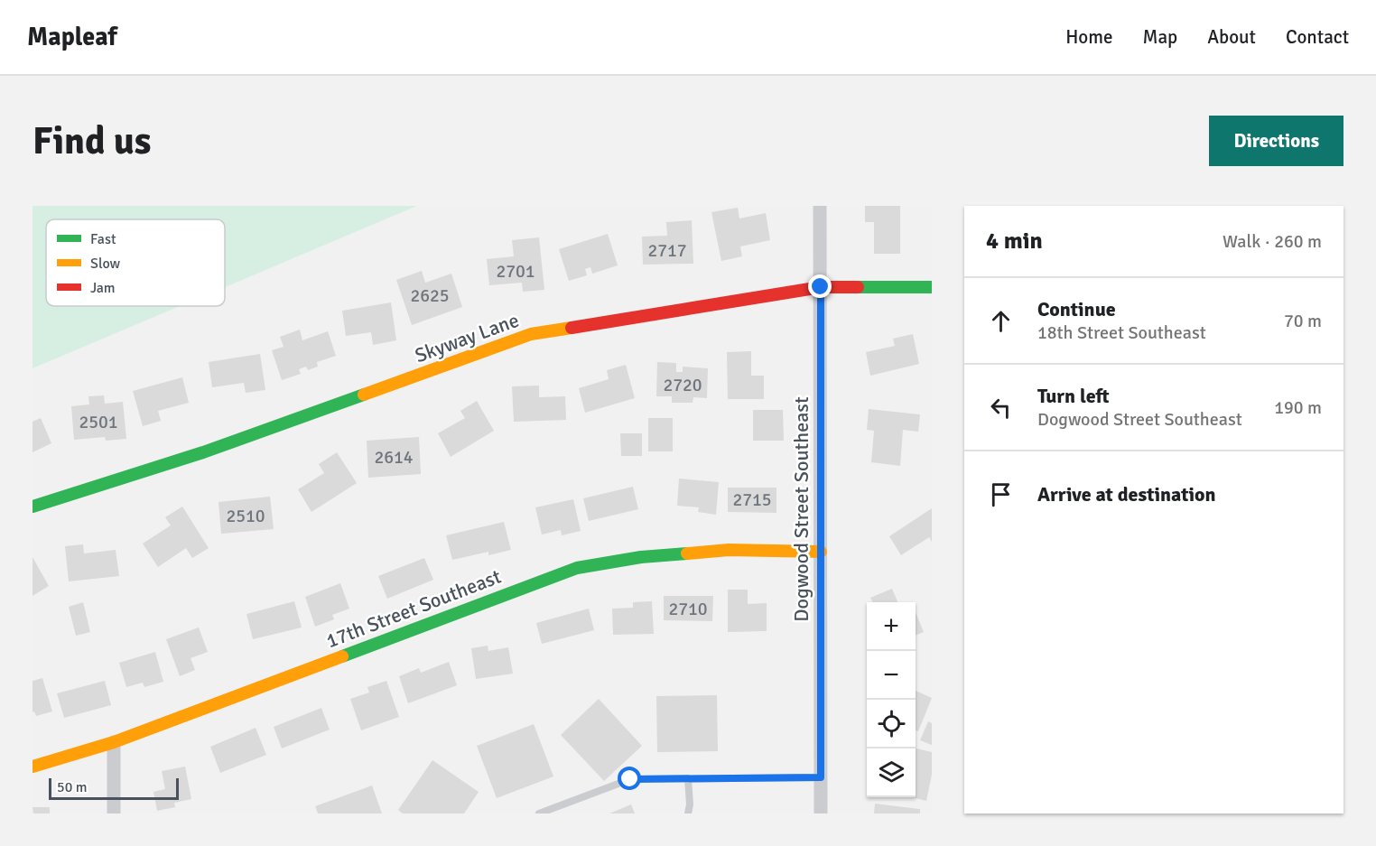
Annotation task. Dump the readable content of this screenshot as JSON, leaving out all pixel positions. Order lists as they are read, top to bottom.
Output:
{
  "streets": {
    "street": ["Skyway Lane", "Dogwood Street Southeast", "17th Street Southeast"]
  },
  "crossings": [
    ["Skyway Lane", "Dogwood Street Southeast"],
    ["Dogwood Street Southeast", "17th Street Southeast"]
  ],
  "house_numbers": [
    "2717",
    "2701",
    "2625",
    "2720",
    "2501",
    "2614",
    "2715",
    "2510",
    "2710"
  ],
  "legend": ["Fast", "Slow", "Jam"],
  "scale_bar": "50 m",
  "page": {
    "header": "Mapleaf",
    "nav": [
      "Home",
      "Map",
      "About",
      "Contact"
    ],
    "buttons": "Directions",
    "title": "Find us",
    "heading": ["4 min", "Walk · 260 m"],
    "list": [
      ["Continue", "18th Street Southeast", "70 m"],
      ["Turn left", "Dogwood Street Southeast", "190 m"],
      "Arrive at destination"
    ],
    "map_buttons": ["+", "−"],
    "scale": "50 m"
  }
}
